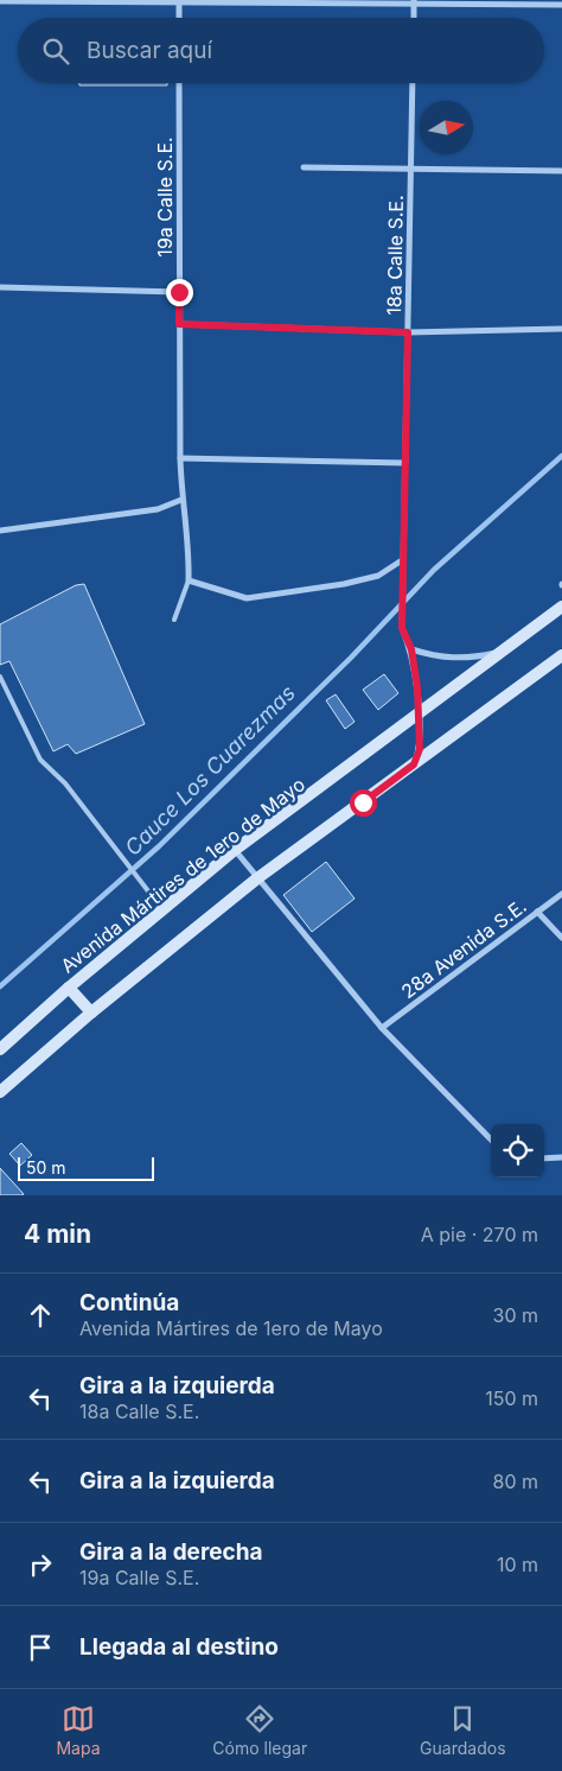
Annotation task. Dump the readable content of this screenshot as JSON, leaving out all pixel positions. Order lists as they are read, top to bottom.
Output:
{
  "streets": {
    "main road": ["Avenida Mártires de 1ero de Mayo"],
    "street": ["19a Calle S.E.", "18a Calle S.E.", "28a Avenida S.E."]
  },
  "crossings": [
    ["18a Calle S.E.", "Avenida Mártires de 1ero de Mayo"]
  ],
  "water": ["Cauce Los Cuarezmas"],
  "scale_bar": "50 m",
  "north": "right",
  "page": {
    "search": "Buscar aquí",
    "scale": "50 m",
    "heading": ["4 min", "A pie · 270 m"],
    "list": [
      ["Continúa", "Avenida Mártires de 1ero de Mayo", "30 m"],
      ["Gira a la izquierda", "18a Calle S.E.", "150 m"],
      ["Gira a la izquierda", "80 m"],
      ["Gira a la derecha", "19a Calle S.E.", "10 m"],
      "Llegada al destino"
    ],
    "nav": ["Mapa", "Cómo llegar", "Guardados"]
  }
}
